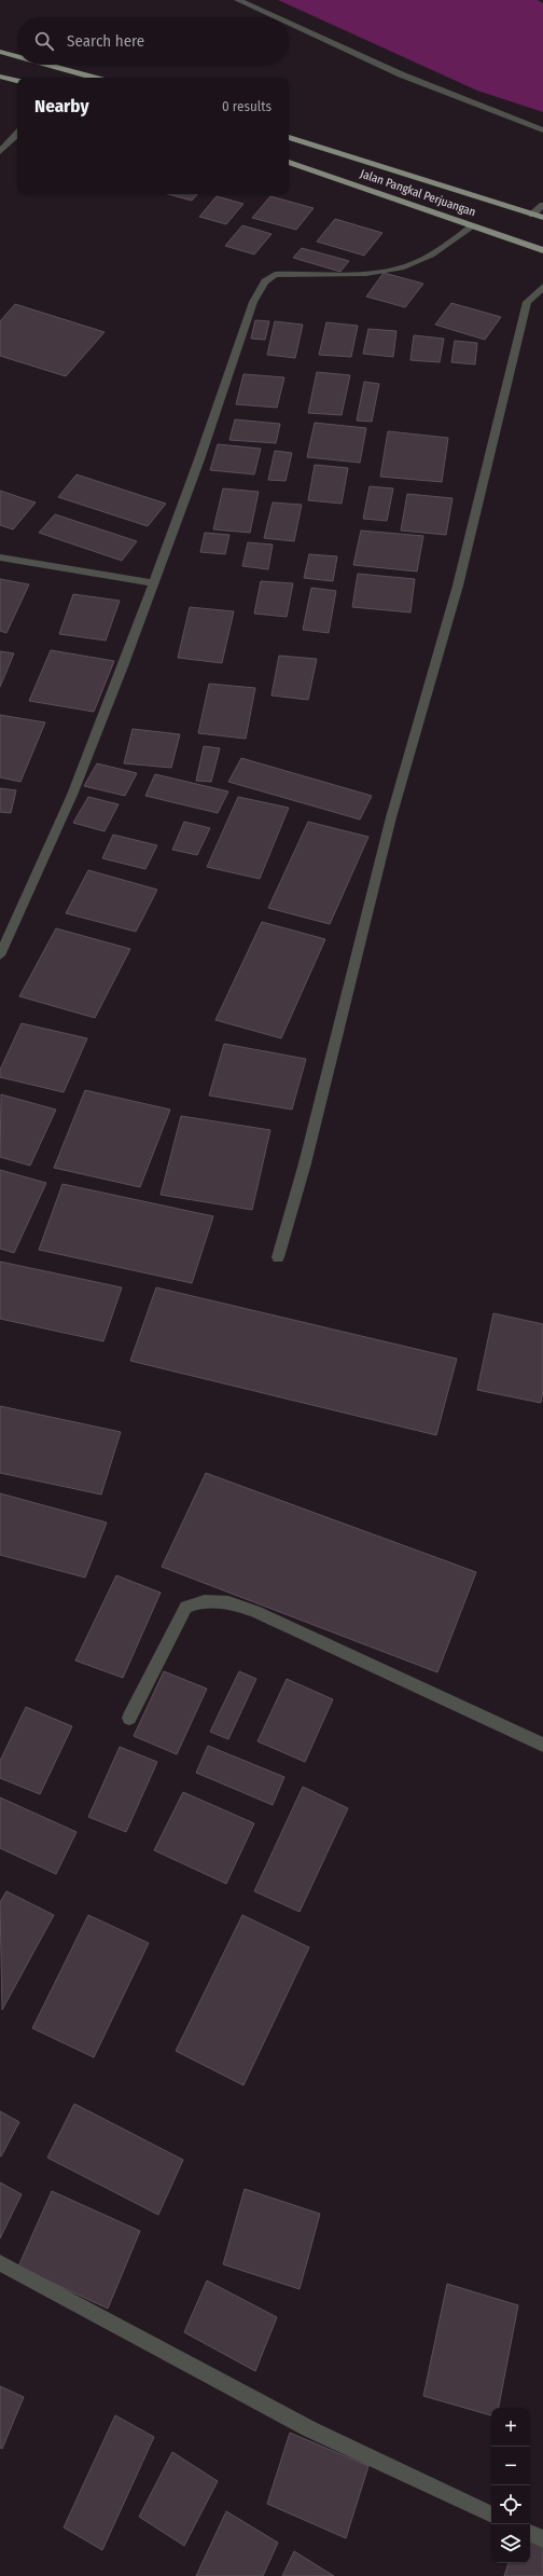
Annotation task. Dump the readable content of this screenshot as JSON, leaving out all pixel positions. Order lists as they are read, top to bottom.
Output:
{
  "streets": {
    "main road": ["Jalan Pangkal Perjuangan"]
  },
  "page": {
    "search": "Search here",
    "heading": ["Nearby", "0 results"],
    "map_buttons": ["+", "−"]
  }
}
